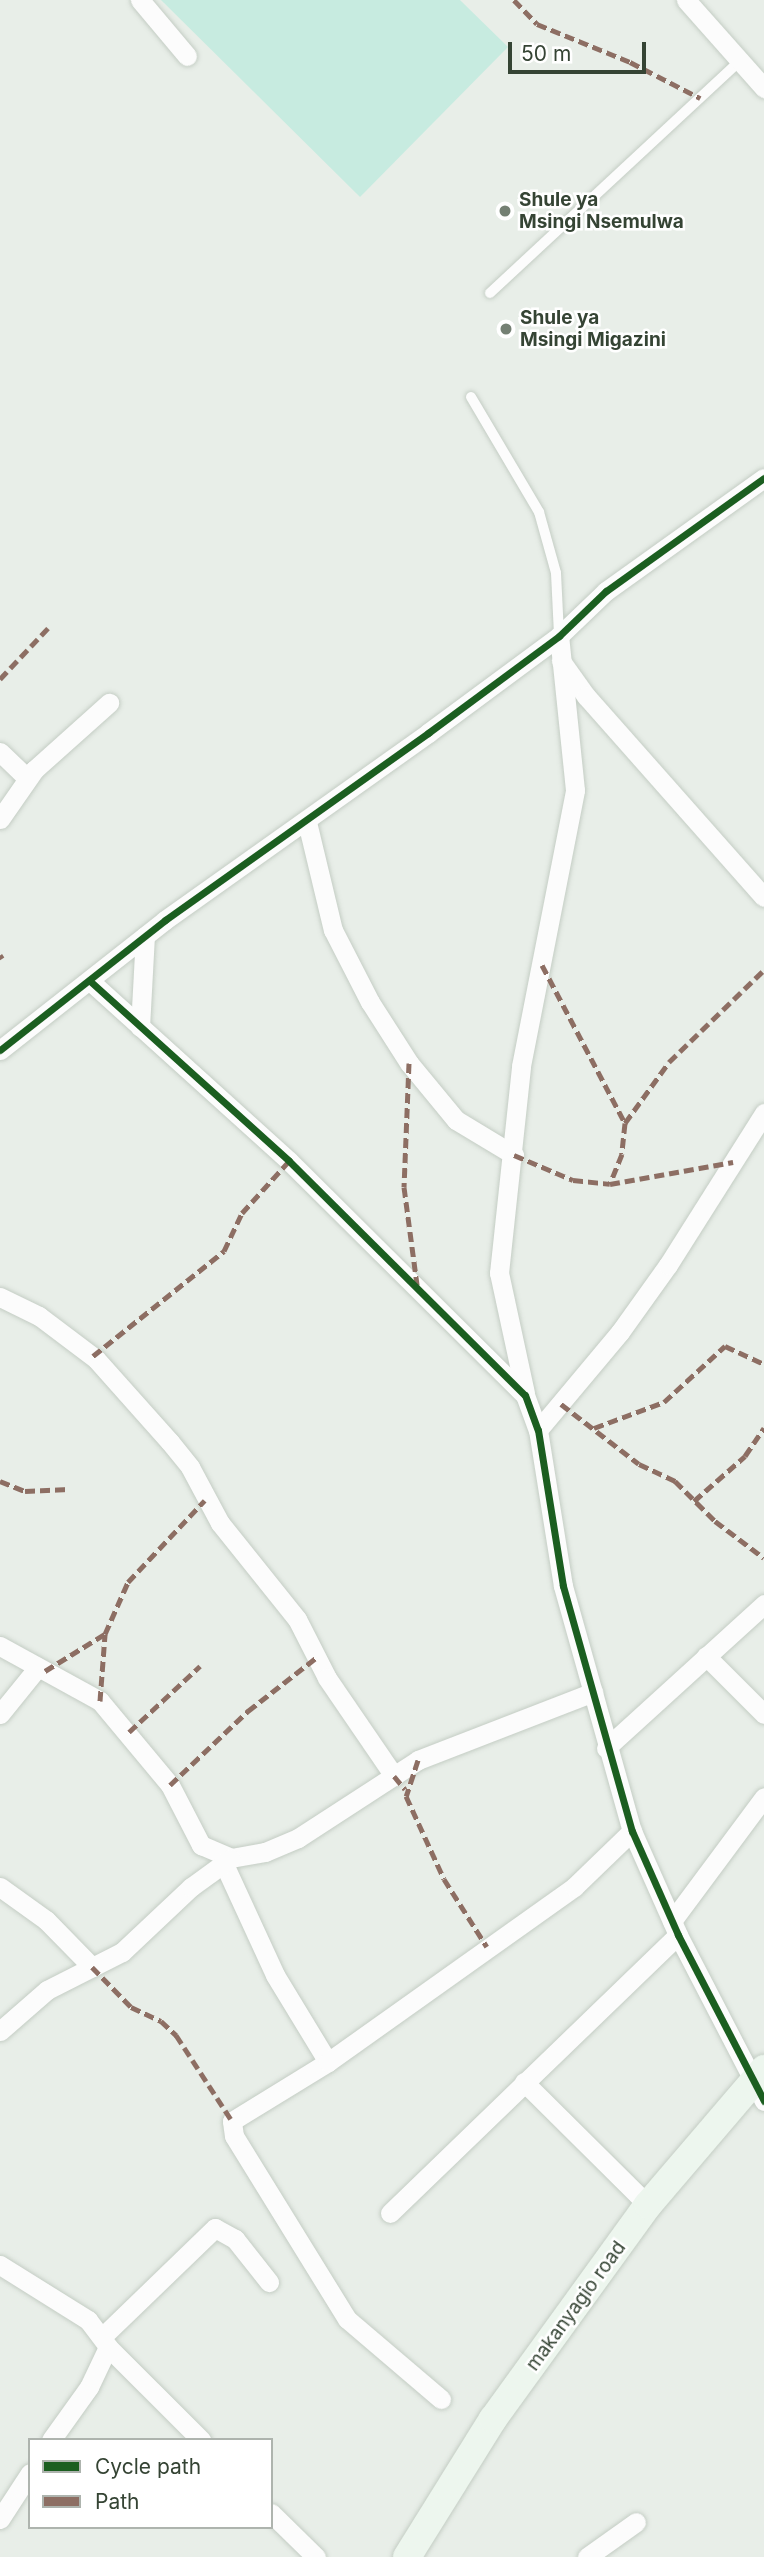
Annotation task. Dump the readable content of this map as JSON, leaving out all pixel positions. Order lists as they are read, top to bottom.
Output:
{
  "streets": {
    "street": ["makanyagio road"]
  },
  "places": ["Shule ya Msingi Nsemulwa", "Shule ya Msingi Migazini"],
  "legend": ["Cycle path", "Path"],
  "scale_bar": "50 m"
}
